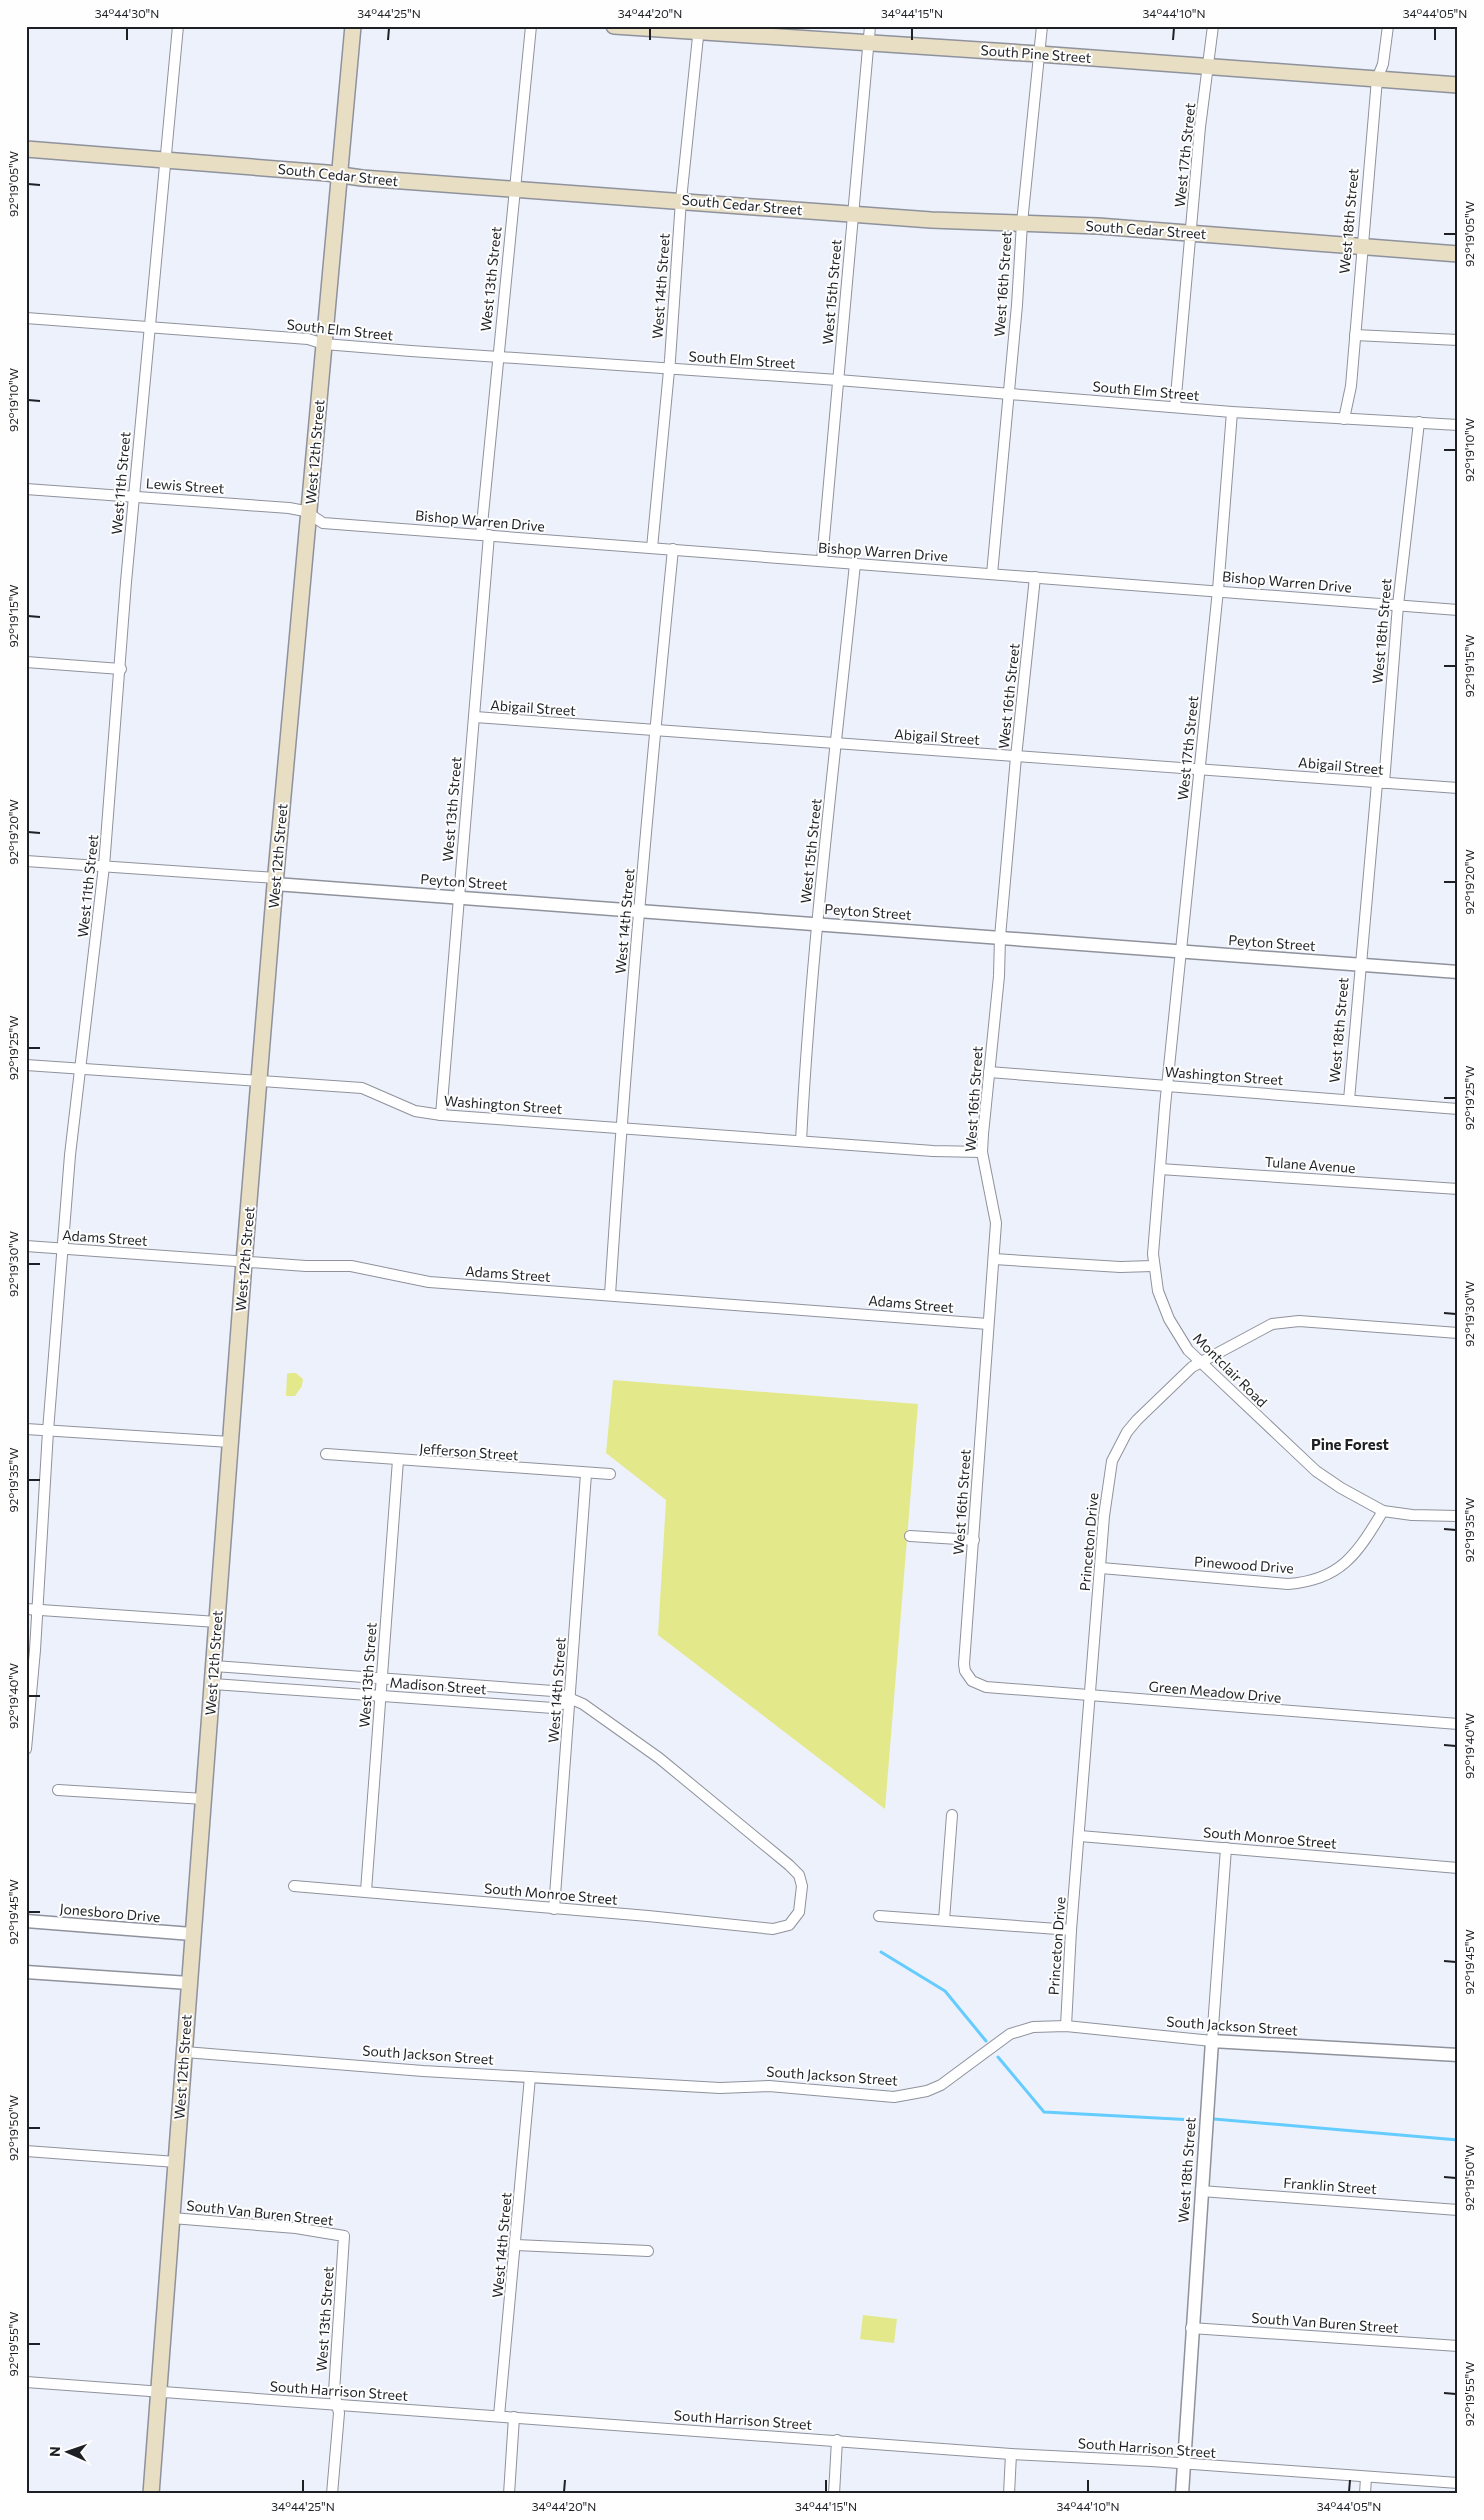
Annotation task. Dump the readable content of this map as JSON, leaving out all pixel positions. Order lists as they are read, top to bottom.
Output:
{
  "streets": {
    "main road": ["South Pine Street", "South Cedar Street", "West 12th Street"],
    "street": [
      "West 17th Street",
      "West 18th Street",
      "West 13th Street",
      "West 16th Street",
      "West 14th Street",
      "West 15th Street",
      "South Elm Street",
      "West 11th Street",
      "Lewis Street",
      "Bishop Warren Drive",
      "Abigail Street",
      "Peyton Street",
      "Washington Street",
      "Tulane Avenue",
      "Adams Street",
      "Montclair Road",
      "Jefferson Street",
      "Princeton Drive",
      "Pinewood Drive",
      "Madison Street",
      "Green Meadow Drive",
      "South Monroe Street",
      "Jonesboro Drive",
      "South Jackson Street",
      "Franklin Street",
      "South Van Buren Street",
      "South Harrison Street"
    ]
  },
  "crossings": [
    ["South Pine Street", "West 17th Street"],
    ["South Pine Street", "West 18th Street"],
    ["South Pine Street", "West 16th Street"],
    ["South Pine Street", "West 14th Street"],
    ["South Pine Street", "West 15th Street"],
    ["West 17th Street", "South Cedar Street"],
    ["West 17th Street", "South Elm Street"],
    ["West 17th Street", "Bishop Warren Drive"],
    ["West 17th Street", "Abigail Street"],
    ["West 17th Street", "Peyton Street"],
    ["West 17th Street", "Washington Street"],
    ["West 17th Street", "Montclair Road"],
    ["South Cedar Street", "West 18th Street"],
    ["South Cedar Street", "West 13th Street"],
    ["South Cedar Street", "West 16th Street"],
    ["South Cedar Street", "West 14th Street"],
    ["South Cedar Street", "West 15th Street"],
    ["South Cedar Street", "West 12th Street"],
    ["South Cedar Street", "West 11th Street"],
    ["West 18th Street", "South Elm Street"],
    ["West 18th Street", "Bishop Warren Drive"],
    ["West 18th Street", "Abigail Street"],
    ["West 18th Street", "Peyton Street"],
    ["West 18th Street", "Washington Street"],
    ["West 18th Street", "South Monroe Street"],
    ["West 18th Street", "South Jackson Street"],
    ["West 18th Street", "Franklin Street"],
    ["West 18th Street", "South Van Buren Street"],
    ["West 18th Street", "South Harrison Street"],
    ["West 13th Street", "South Elm Street"],
    ["West 13th Street", "Bishop Warren Drive"],
    ["West 13th Street", "Abigail Street"],
    ["West 13th Street", "Peyton Street"],
    ["West 13th Street", "Washington Street"],
    ["West 13th Street", "Jefferson Street"],
    ["West 13th Street", "Madison Street"],
    ["West 13th Street", "South Monroe Street"],
    ["West 13th Street", "South Van Buren Street"],
    ["West 13th Street", "South Harrison Street"],
    ["West 16th Street", "South Elm Street"],
    ["West 16th Street", "Bishop Warren Drive"],
    ["West 16th Street", "Abigail Street"],
    ["West 16th Street", "Peyton Street"],
    ["West 16th Street", "Washington Street"],
    ["West 16th Street", "Adams Street"],
    ["West 16th Street", "Green Meadow Drive"],
    ["West 14th Street", "South Elm Street"],
    ["West 14th Street", "Bishop Warren Drive"],
    ["West 14th Street", "Abigail Street"],
    ["West 14th Street", "Peyton Street"],
    ["West 14th Street", "Washington Street"],
    ["West 14th Street", "Adams Street"],
    ["West 14th Street", "Jefferson Street"],
    ["West 14th Street", "Madison Street"],
    ["West 14th Street", "South Monroe Street"],
    ["West 14th Street", "South Jackson Street"],
    ["West 14th Street", "South Harrison Street"],
    ["West 15th Street", "South Elm Street"],
    ["West 15th Street", "Bishop Warren Drive"],
    ["West 15th Street", "Abigail Street"],
    ["West 15th Street", "Peyton Street"],
    ["West 15th Street", "Washington Street"],
    ["South Elm Street", "West 12th Street"],
    ["South Elm Street", "West 11th Street"],
    ["West 12th Street", "Lewis Street"],
    ["West 12th Street", "Bishop Warren Drive"],
    ["West 12th Street", "Peyton Street"],
    ["West 12th Street", "Washington Street"],
    ["West 12th Street", "Adams Street"],
    ["West 12th Street", "Madison Street"],
    ["West 12th Street", "Jonesboro Drive"],
    ["West 12th Street", "South Jackson Street"],
    ["West 12th Street", "South Van Buren Street"],
    ["West 12th Street", "South Harrison Street"],
    ["West 11th Street", "Lewis Street"],
    ["West 11th Street", "Peyton Street"],
    ["West 11th Street", "Washington Street"],
    ["West 11th Street", "Adams Street"],
    ["Lewis Street", "Bishop Warren Drive"],
    ["Washington Street", "Montclair Road"],
    ["Tulane Avenue", "Montclair Road"],
    ["Montclair Road", "Princeton Drive"],
    ["Montclair Road", "Pinewood Drive"],
    ["Princeton Drive", "Pinewood Drive"],
    ["Princeton Drive", "Green Meadow Drive"],
    ["Princeton Drive", "South Monroe Street"],
    ["Princeton Drive", "South Jackson Street"],
    ["Madison Street", "South Monroe Street"]
  ],
  "districts": ["Pine Forest"],
  "north": "left",
  "coordinates": [
    "34°44'30\"N",
    "34°44'25\"N",
    "34°44'20\"N",
    "34°44'15\"N",
    "34°44'10\"N",
    "34°44'05\"N",
    "92°19'05\"W",
    "92°19'10\"W",
    "92°19'15\"W",
    "92°19'20\"W",
    "92°19'25\"W",
    "92°19'30\"W",
    "92°19'35\"W",
    "92°19'40\"W",
    "92°19'45\"W",
    "92°19'50\"W",
    "92°19'55\"W"
  ]
}
